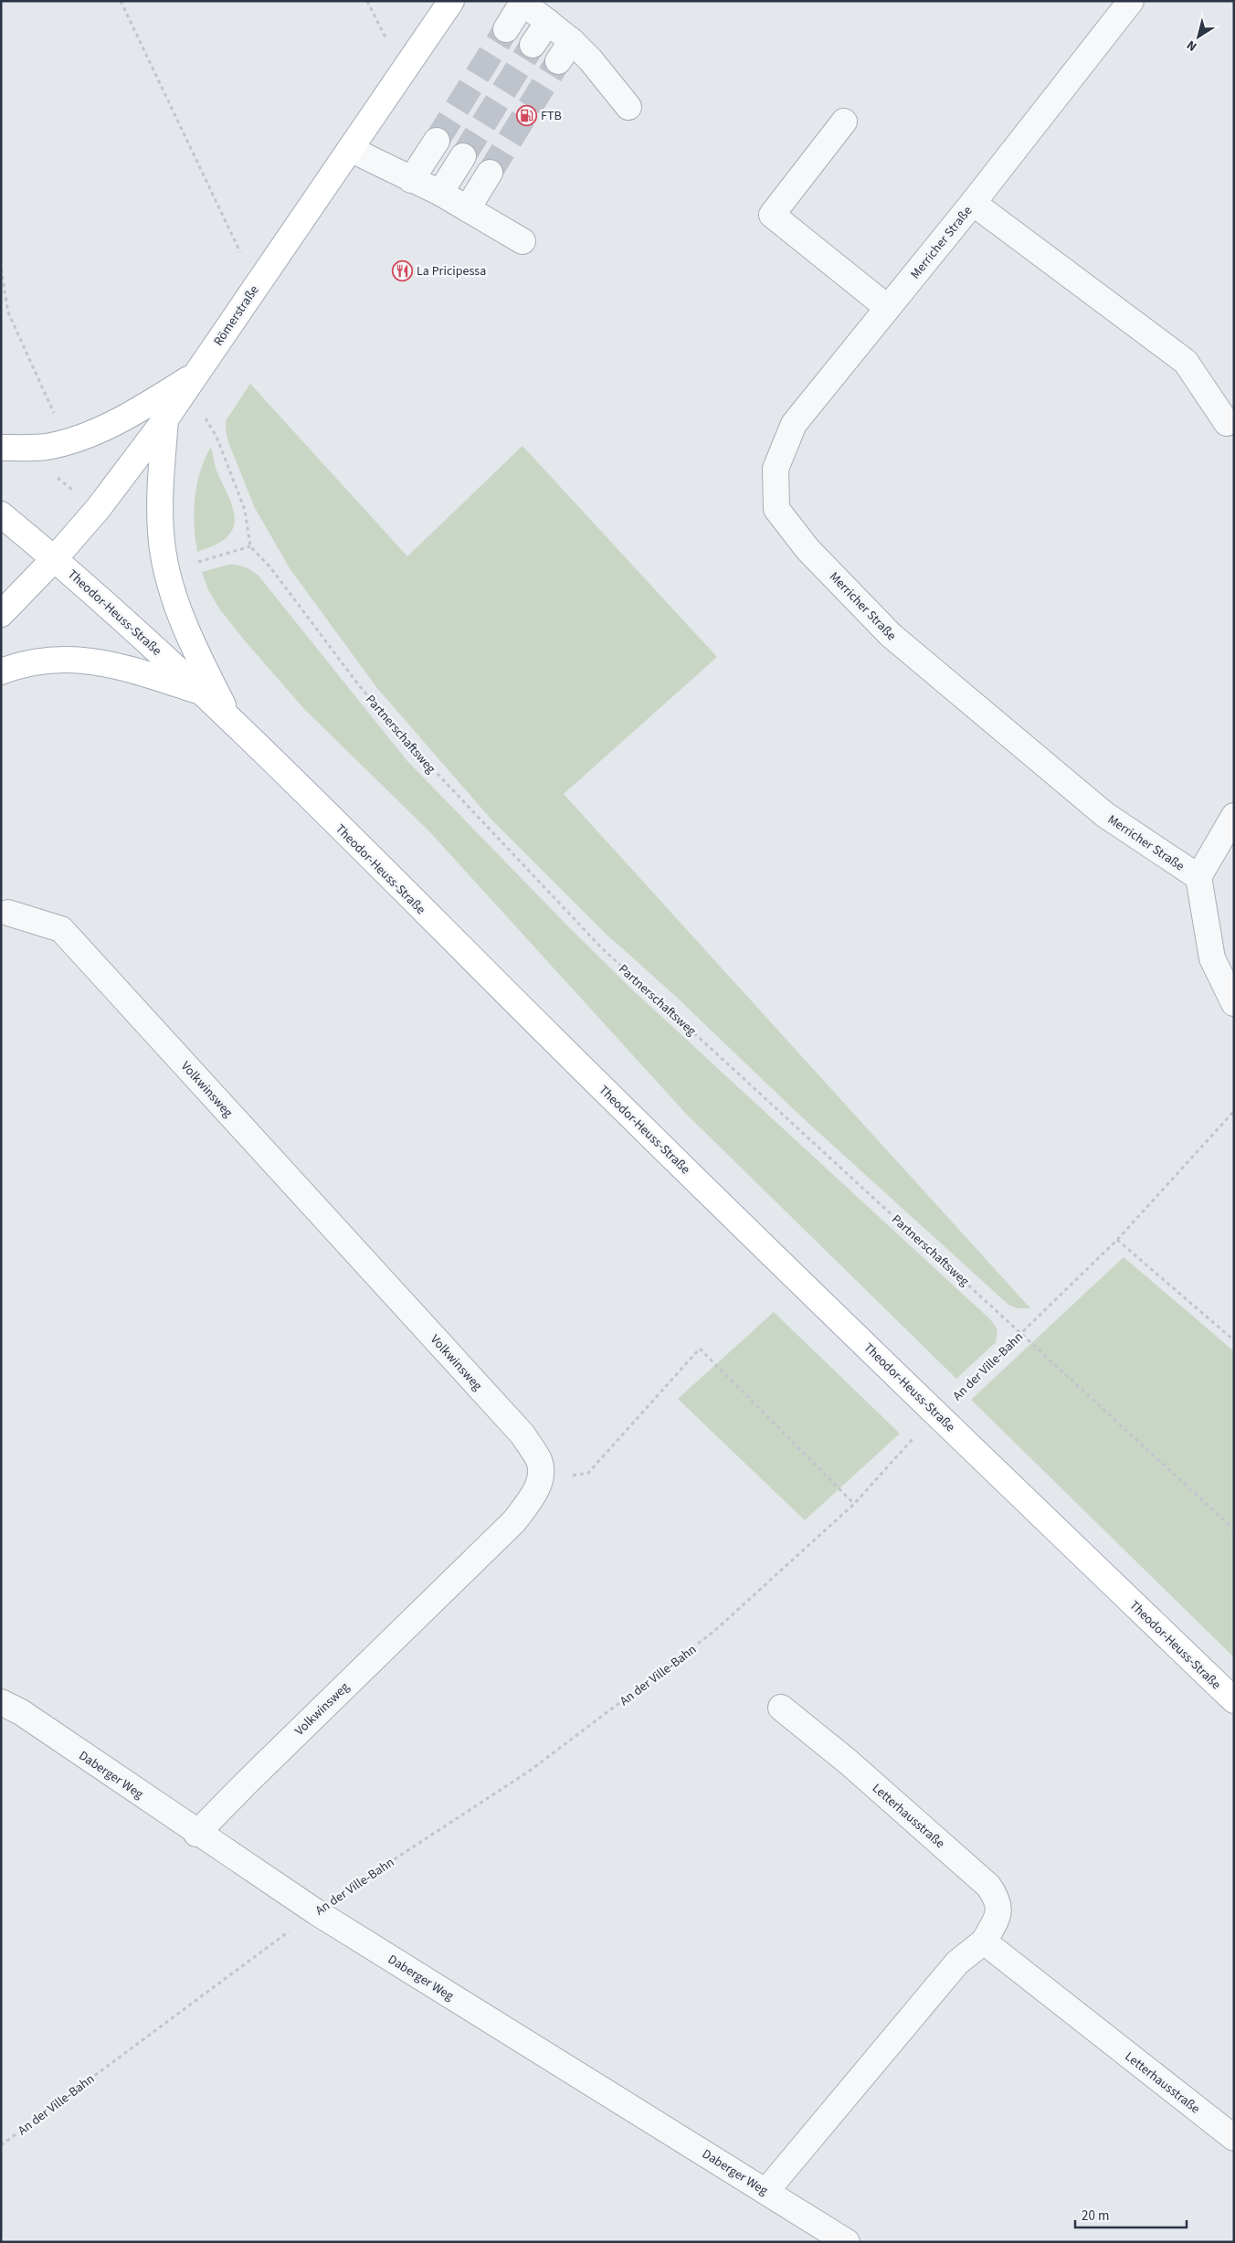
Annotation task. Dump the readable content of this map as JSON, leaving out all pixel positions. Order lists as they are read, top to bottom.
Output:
{
  "streets": {
    "main road": ["Römerstraße", "Theodor-Heuss-Straße"],
    "street": [
      "Merricher Straße",
      "Volkwinsweg",
      "Daberger Weg",
      "Letterhausstraße"
    ],
    "path": ["Partnerschaftsweg", "An der Ville-Bahn"]
  },
  "crossings": [
    ["Römerstraße", "Theodor-Heuss-Straße"],
    ["Theodor-Heuss-Straße", "An der Ville-Bahn"],
    ["Partnerschaftsweg", "An der Ville-Bahn"],
    ["Volkwinsweg", "Daberger Weg"],
    ["An der Ville-Bahn", "Daberger Weg"],
    ["Daberger Weg", "Letterhausstraße"]
  ],
  "places": {
    "fuel station": ["FTB"],
    "restaurant": ["La Pricipessa"]
  },
  "scale_bar": "20 m",
  "north": "bottom left"
}
